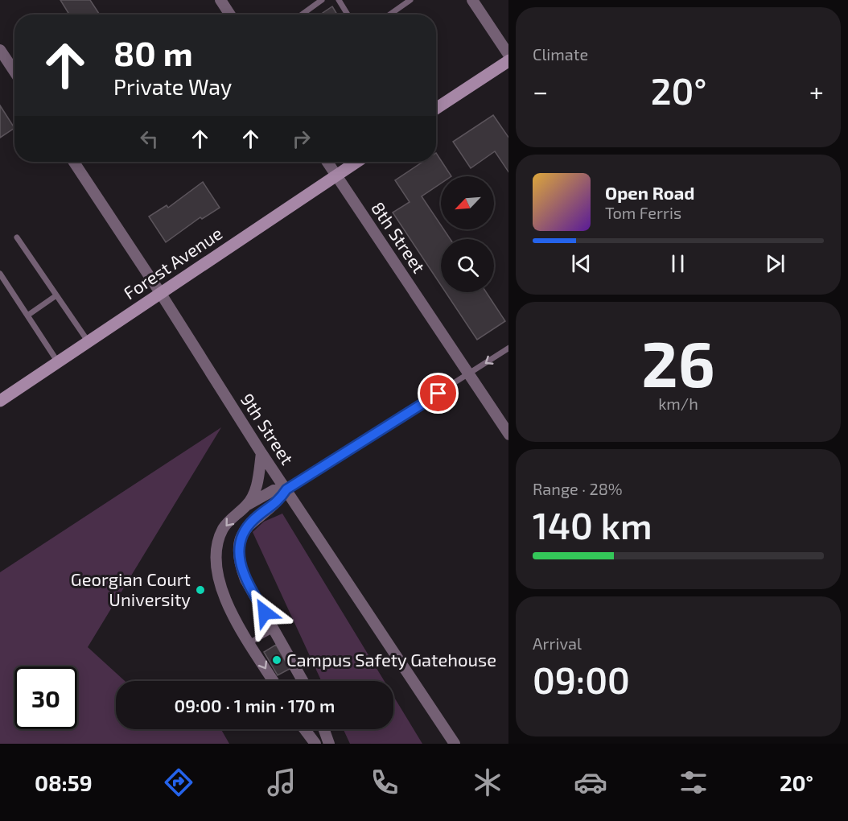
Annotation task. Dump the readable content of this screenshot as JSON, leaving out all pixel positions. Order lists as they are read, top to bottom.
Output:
{
  "streets": {
    "street": ["8th Street", "Forest Avenue", "9th Street"]
  },
  "crossings": [
    ["8th Street", "Forest Avenue"],
    ["Forest Avenue", "9th Street"]
  ],
  "places": ["Georgian Court University", "Campus Safety Gatehouse"],
  "north": "bottom left",
  "page": {
    "tile": [
      "Climate",
      ["26", "km/h"],
      ["Range · 28%", "140 km"],
      ["Arrival", "09:00"]
    ],
    "turn": ["80 m", "Private Way"],
    "heat": ["−", "20°", "+"],
    "song": ["Open Road", "Tom Ferris"],
    "limit": "30",
    "trip": "09:00 · 1 min · 170 m",
    "tabs": ["08:59", "20°"]
  }
}
